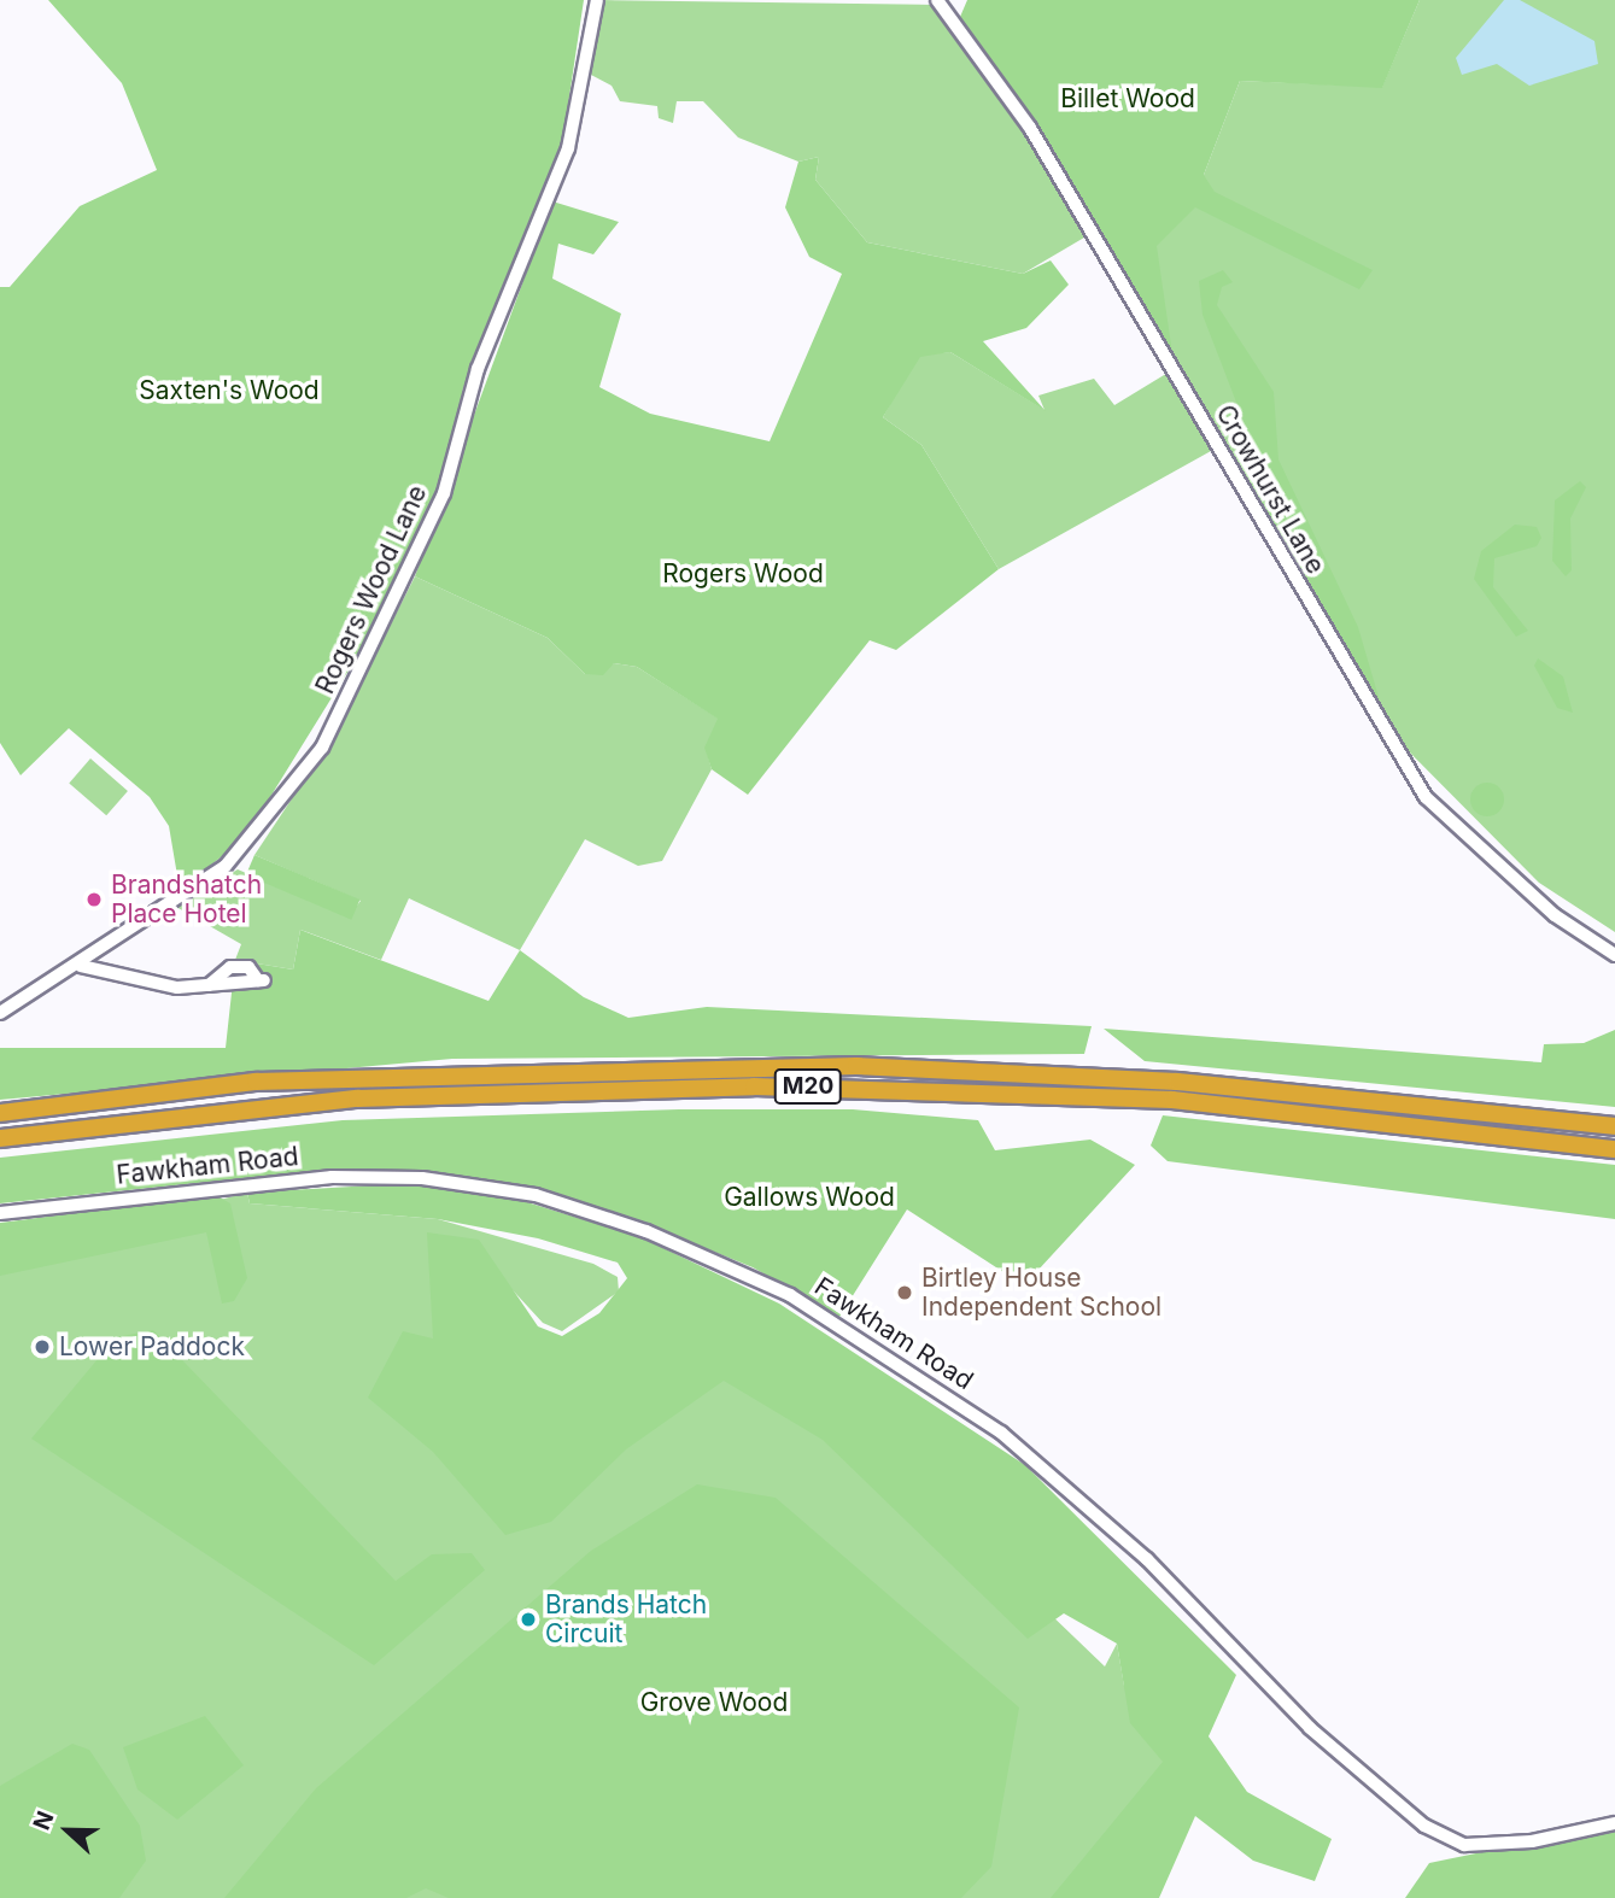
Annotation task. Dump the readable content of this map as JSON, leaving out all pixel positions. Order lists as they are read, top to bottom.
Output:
{
  "streets": {
    "highway": ["M20"],
    "street": ["Crowhurst Lane", "Rogers Wood Lane", "Fawkham Road"]
  },
  "parks": [
    "Billet Wood",
    "Saxten's Wood",
    "Rogers Wood",
    "Gallows Wood",
    "Grove Wood"
  ],
  "places": [
    "Brandshatch Place Hotel",
    "Birtley House Independent School",
    "Lower Paddock",
    "Brands Hatch Circuit"
  ],
  "north": "left"
}
